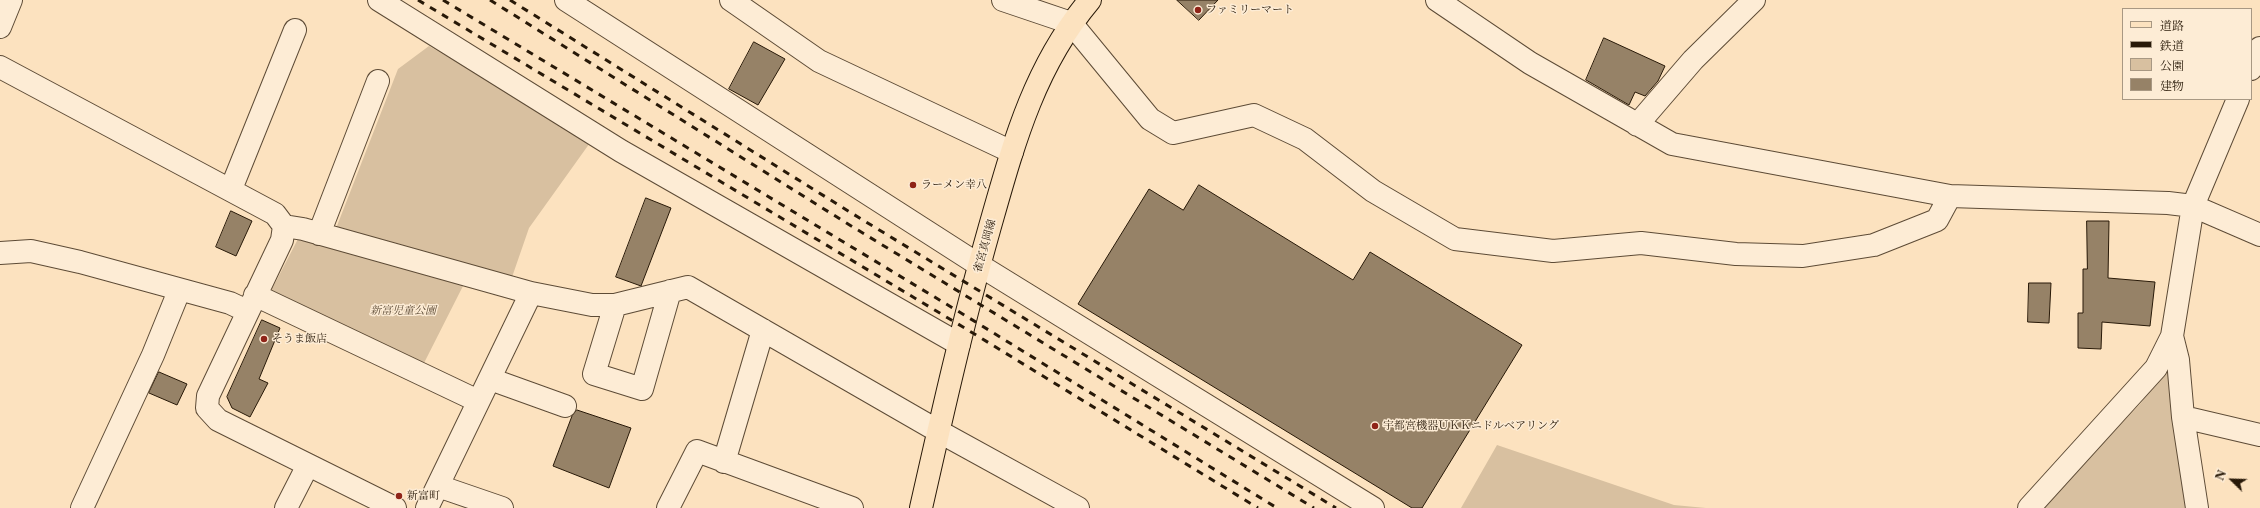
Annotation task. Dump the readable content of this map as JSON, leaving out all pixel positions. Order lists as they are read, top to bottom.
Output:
{
  "streets": {
    "main road": ["雀宮真岡線"]
  },
  "parks": ["新富児童公園"],
  "places": [
    "ファミリーマート",
    "ラーメン幸八",
    "そうま飯店",
    "宇都宮機器ＵＫＫニドルベアリング",
    "新富町"
  ],
  "legend": [
    "道路",
    "鉄道",
    "公園",
    "建物"
  ],
  "north": "top left"
}
